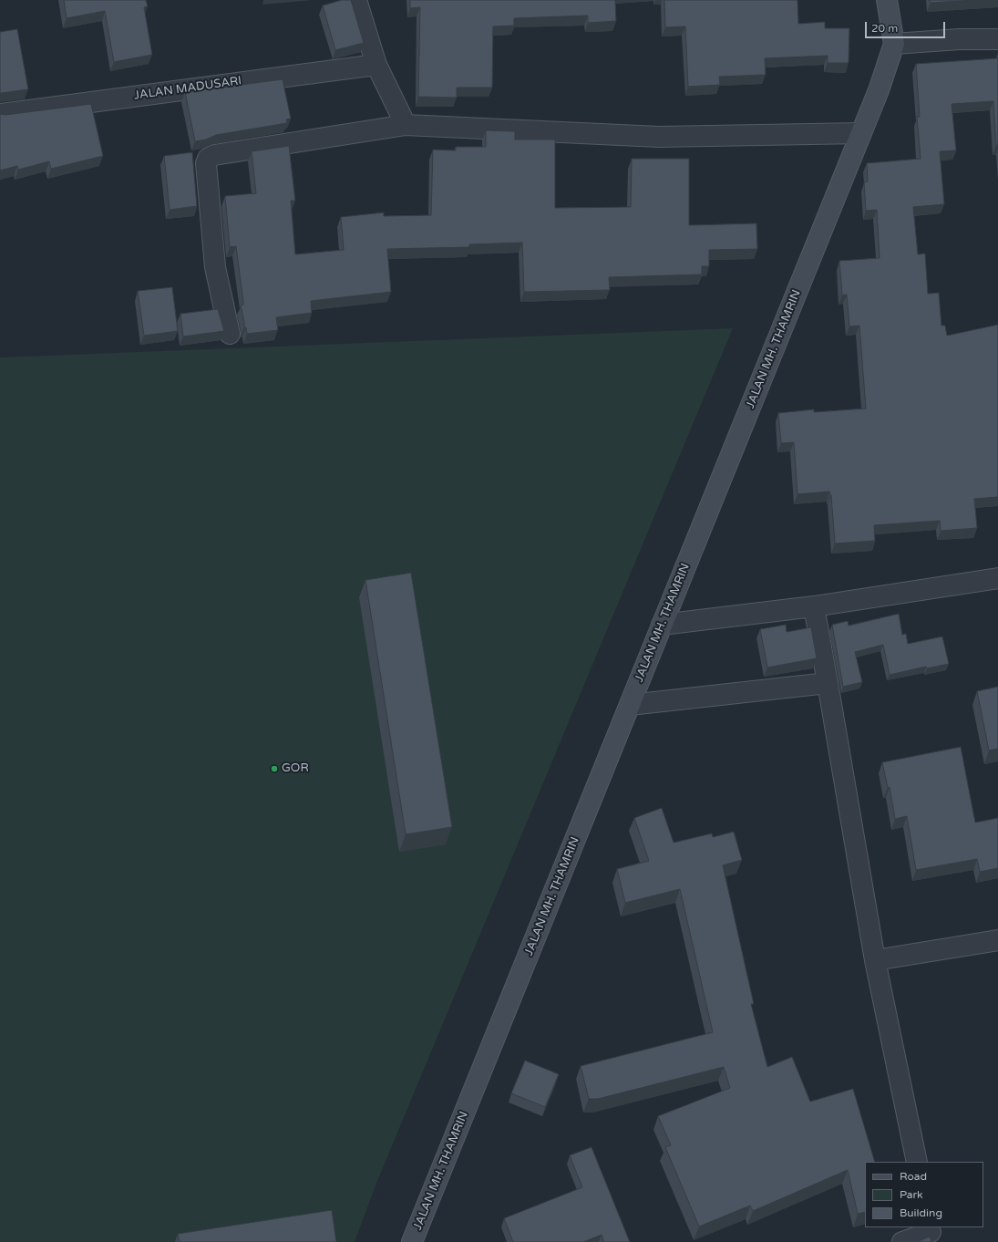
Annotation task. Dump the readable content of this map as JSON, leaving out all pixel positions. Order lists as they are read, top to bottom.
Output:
{
  "streets": {
    "main road": ["JALAN MH. THAMRIN"],
    "street": ["JALAN MADUSARI"]
  },
  "places": ["GOR"],
  "legend": ["Road", "Park", "Building"],
  "scale_bar": "20 m"
}
